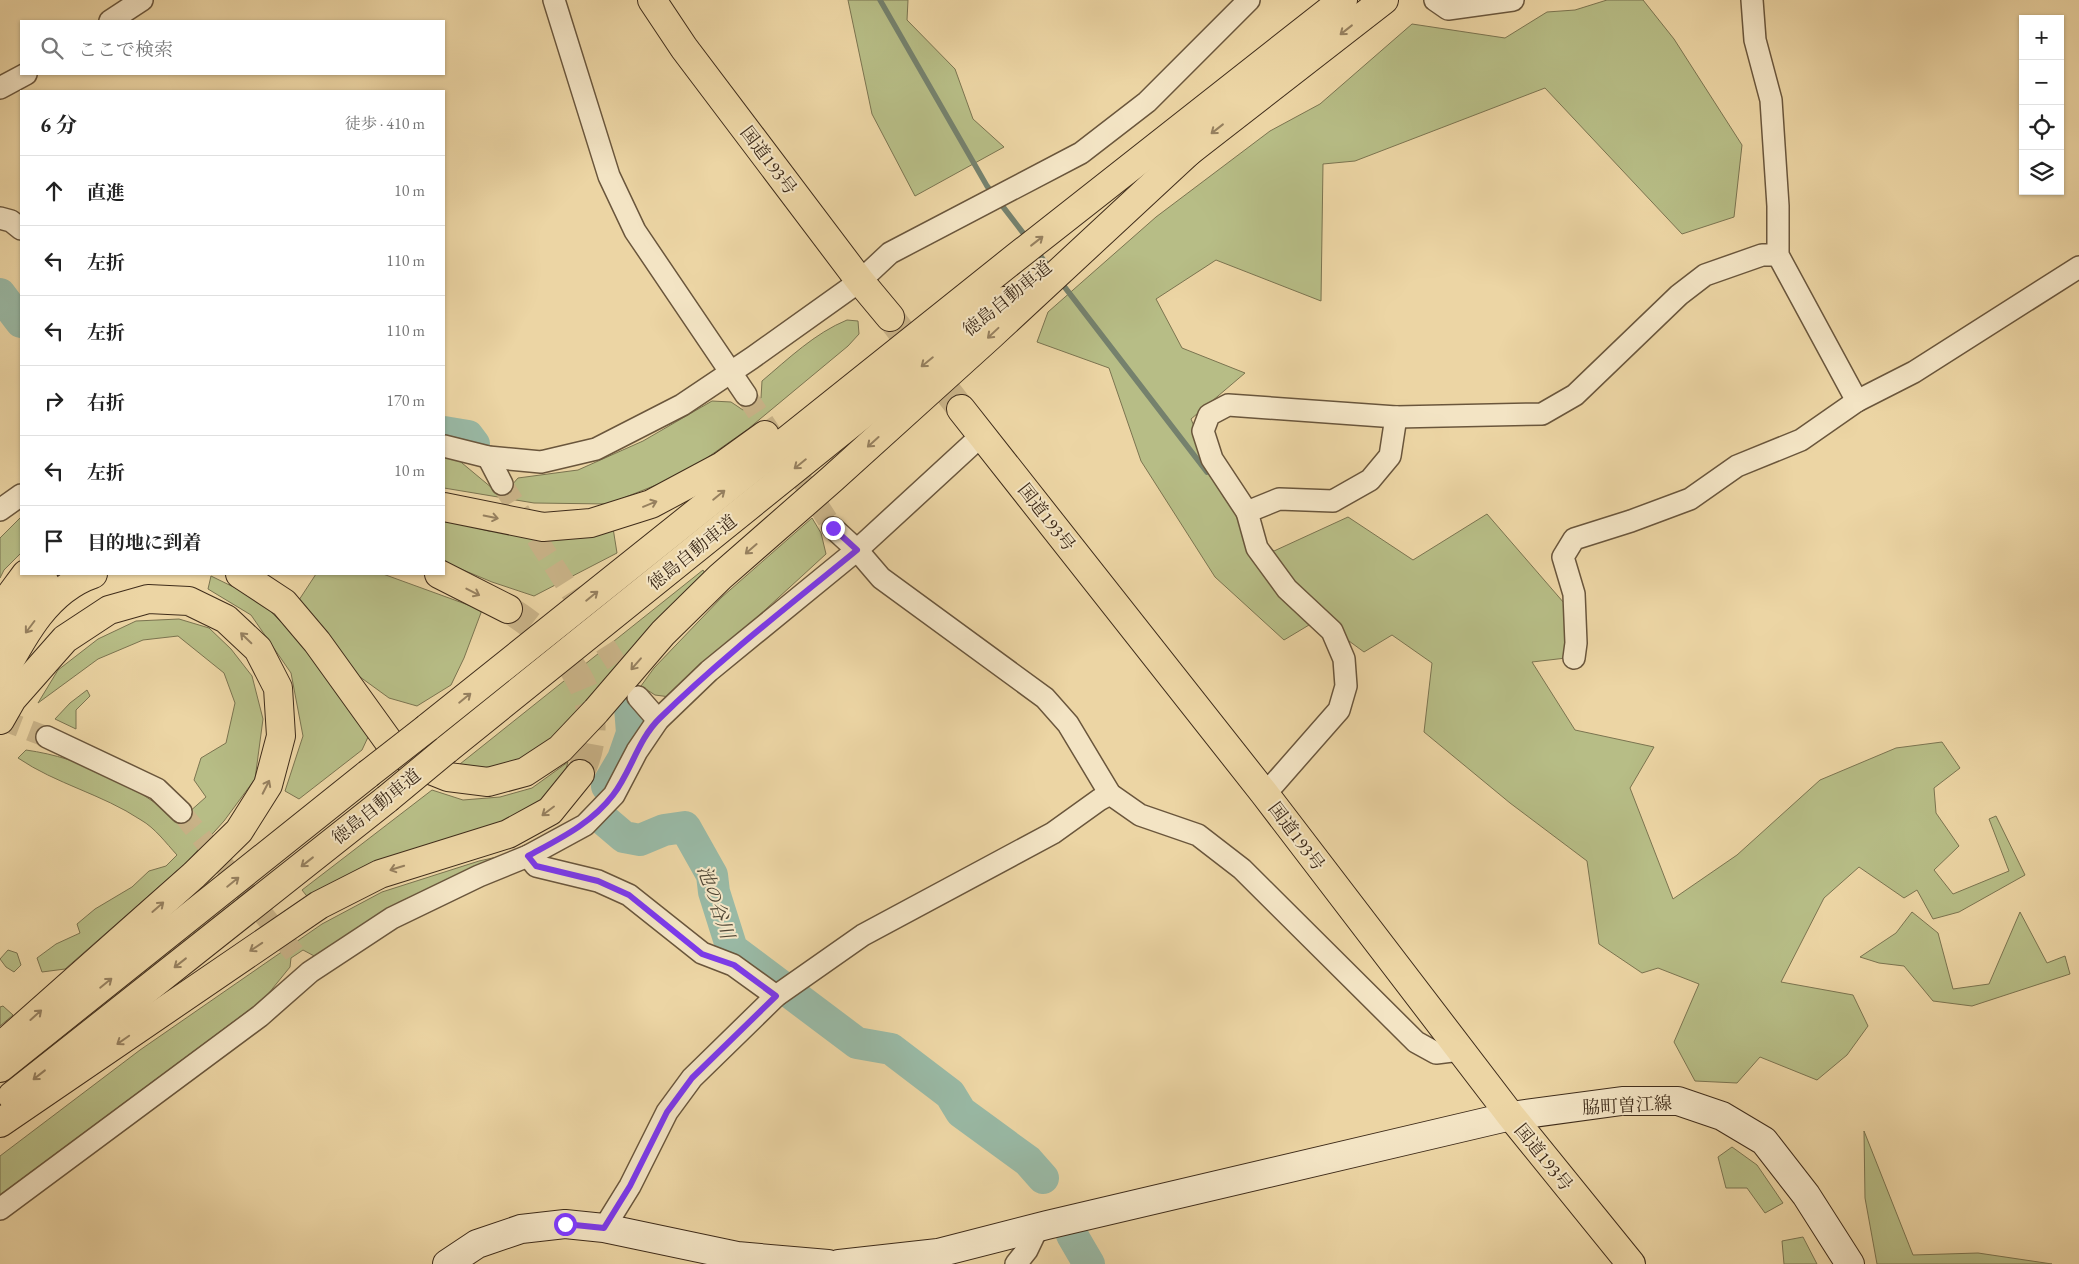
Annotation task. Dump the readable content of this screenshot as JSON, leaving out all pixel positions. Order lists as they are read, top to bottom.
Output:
{
  "streets": {
    "highway": ["国道193号", "徳島自動車道"],
    "street": ["脇町曽江線"]
  },
  "crossings": [
    ["国道193号", "脇町曽江線"]
  ],
  "water": ["池の谷川"],
  "page": {
    "map_buttons": ["+", "−"],
    "search": "ここで検索",
    "heading": ["6 分", "徒歩 · 410 m"],
    "list": [
      ["直進", "10 m"],
      ["左折", "110 m"],
      ["左折", "110 m"],
      ["右折", "170 m"],
      ["左折", "10 m"],
      "目的地に到着"
    ]
  }
}
